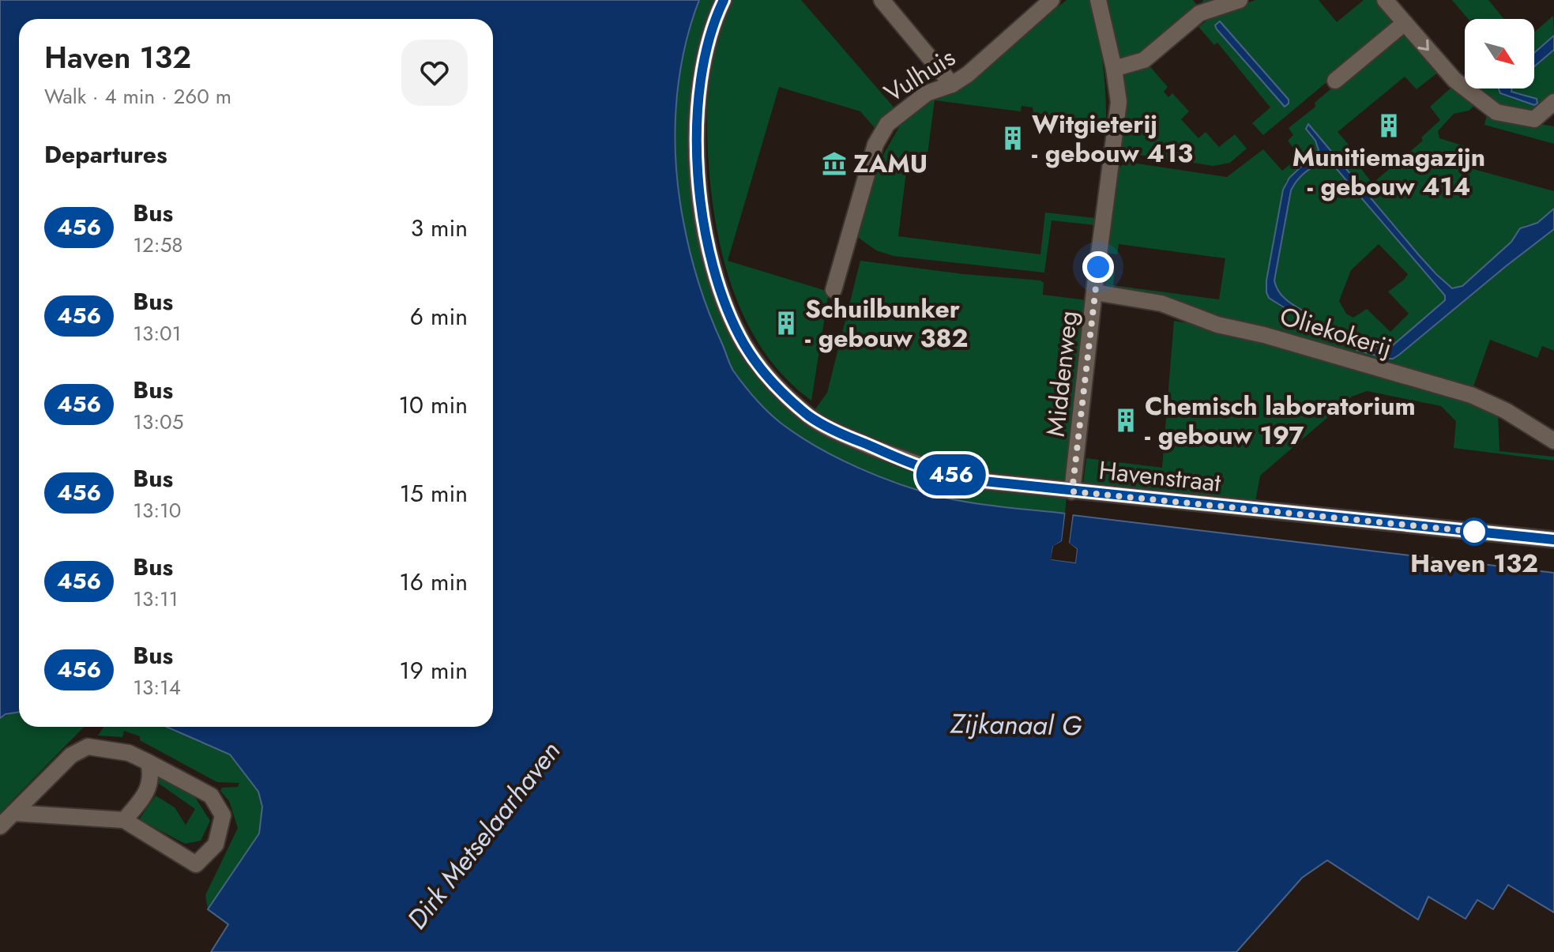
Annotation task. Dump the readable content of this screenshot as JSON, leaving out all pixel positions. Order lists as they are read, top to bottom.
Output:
{
  "streets": {
    "street": [
      "Vulhuis",
      "Oliekokerij",
      "Middenweg",
      "Havenstraat"
    ]
  },
  "crossings": [
    ["Oliekokerij", "Middenweg"],
    ["Middenweg", "Havenstraat"]
  ],
  "water": ["Zijkanaal G", "Dirk Metselaarhaven"],
  "places": {
    "building": [
      "Munitiemagazijn - gebouw 414",
      "Witgieterij - gebouw 413",
      "Schuilbunker - gebouw 382",
      "Chemisch laboratorium - gebouw 197"
    ],
    "museum": ["ZAMU"],
    "other": ["Haven 132"]
  },
  "lines": ["bus line 456"],
  "north": "bottom right",
  "page": {
    "on_map": "456",
    "heading": [
      ["Haven 132", "Walk · 4 min · 260 m"],
      "Departures"
    ],
    "list": [
      {
        "mark": "456",
        "name": "Bus",
        "note": "12:58",
        "value": "3 min"
      },
      {
        "mark": "456",
        "name": "Bus",
        "note": "13:01",
        "value": "6 min"
      },
      {
        "mark": "456",
        "name": "Bus",
        "note": "13:05",
        "value": "10 min"
      },
      {
        "mark": "456",
        "name": "Bus",
        "note": "13:10",
        "value": "15 min"
      },
      {
        "mark": "456",
        "name": "Bus",
        "note": "13:11",
        "value": "16 min"
      },
      {
        "mark": "456",
        "name": "Bus",
        "note": "13:14",
        "value": "19 min"
      }
    ]
  }
}
